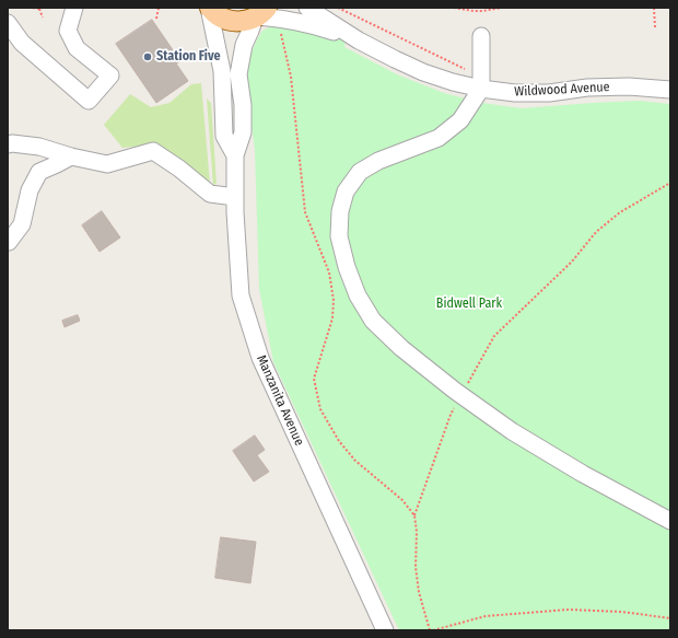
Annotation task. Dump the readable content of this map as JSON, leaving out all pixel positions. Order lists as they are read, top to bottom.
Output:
{
  "streets": {
    "street": ["Wildwood Avenue", "Manzanita Avenue"]
  },
  "crossings": [
    ["Wildwood Avenue", "Manzanita Avenue"]
  ],
  "parks": ["Bidwell Park"],
  "places": ["Station Five"]
}
